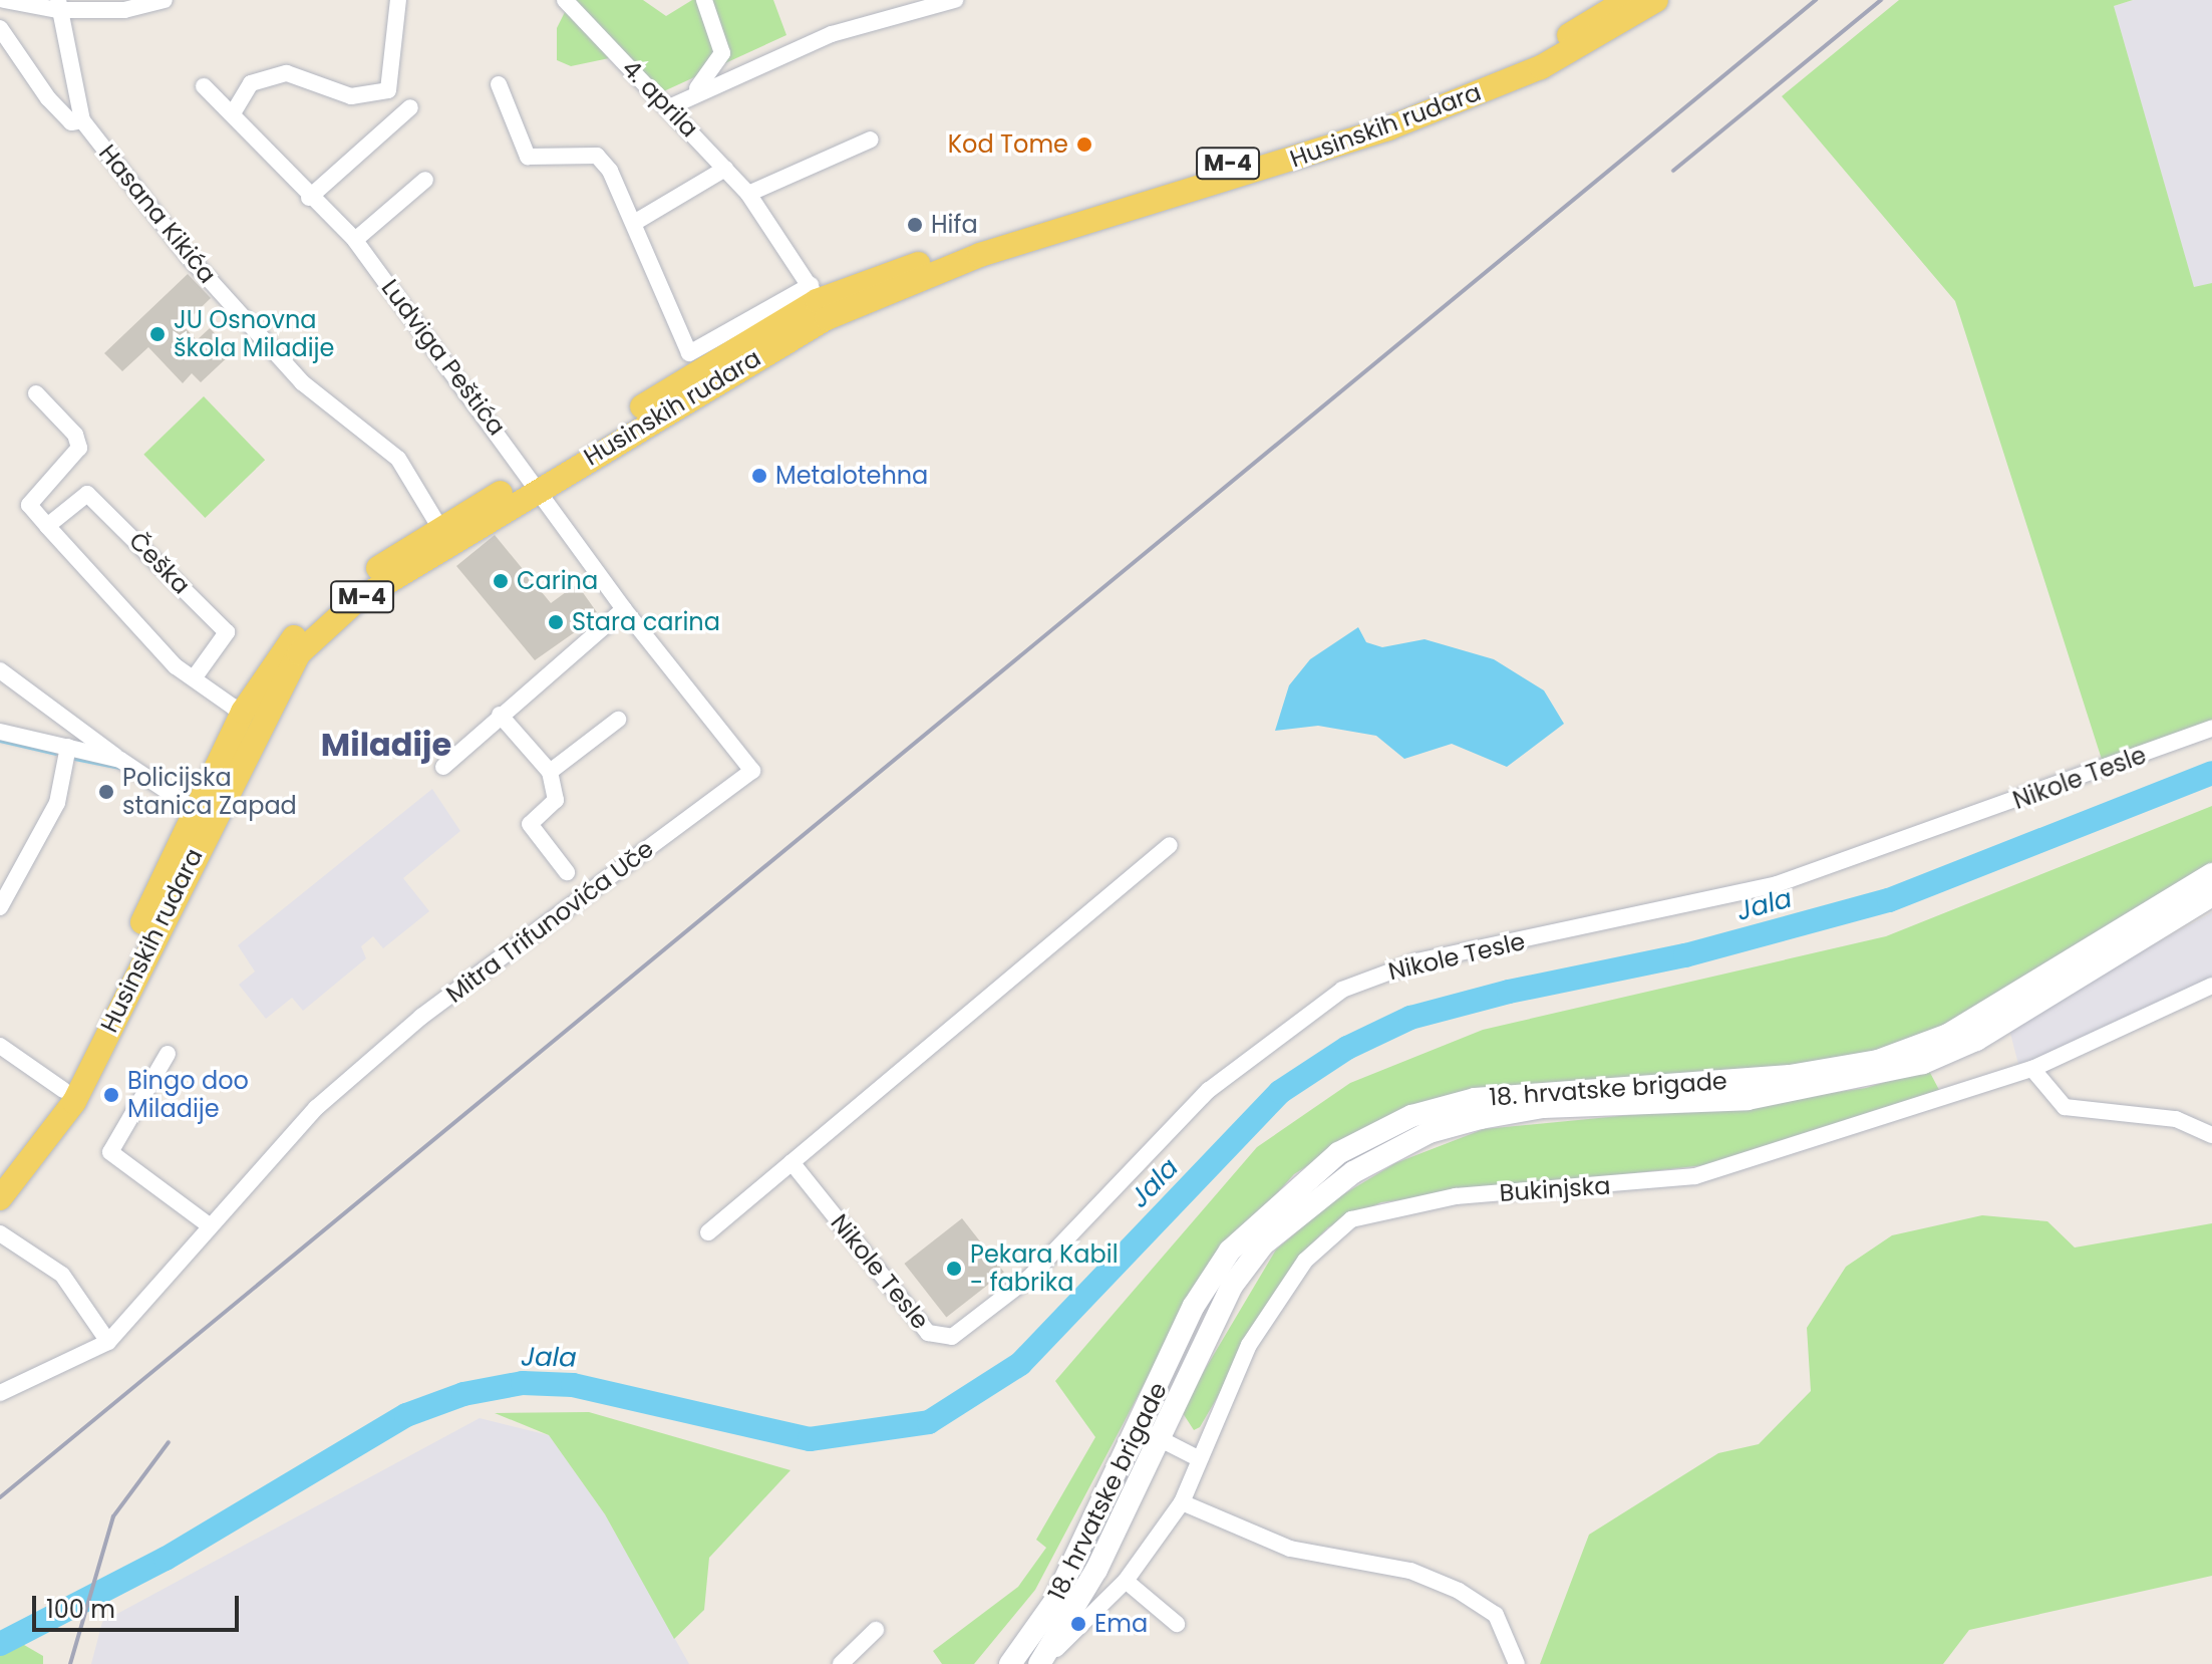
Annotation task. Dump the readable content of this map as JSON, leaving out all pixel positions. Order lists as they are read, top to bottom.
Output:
{
  "streets": {
    "main road": ["Husinskih rudara", "M-4", "18. hrvatske brigade"],
    "street": [
      "4. aprila",
      "Hasana Kikića",
      "Ludviga Peštića",
      "Češka",
      "Nikole Tesle",
      "Mitra Trifunovića Uče",
      "Bukinjska"
    ]
  },
  "crossings": [
    ["4. aprila", "Husinskih rudara"],
    ["Husinskih rudara", "Hasana Kikića"],
    ["Husinskih rudara", "Ludviga Peštića"],
    ["Husinskih rudara", "Mitra Trifunovića Uče"],
    ["Ludviga Peštića", "Mitra Trifunovića Uče"],
    ["18. hrvatske brigade", "Bukinjska"]
  ],
  "districts": ["Miladije"],
  "water": ["Jala"],
  "places": [
    "Kod Tome",
    "Hifa",
    "JU Osnovna škola Miladije",
    "Metalotehna",
    "Carina",
    "Stara carina",
    "Policijska stanica Zapad",
    "Bingo doo Miladije",
    "Pekara Kabil - fabrika",
    "Ema"
  ],
  "scale_bar": "100 m"
}
